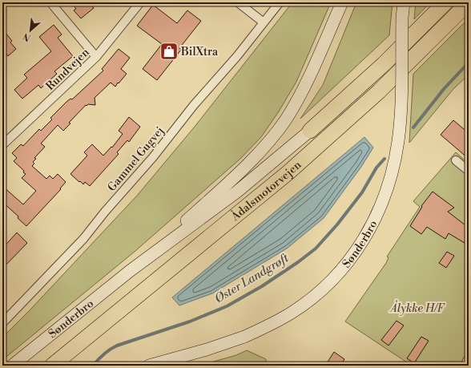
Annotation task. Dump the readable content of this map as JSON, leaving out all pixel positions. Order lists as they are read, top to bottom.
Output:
{
  "streets": {
    "highway": ["Ådalsmotorvejen"],
    "street": ["Rundvejen", "Gammel Gugvej", "Sønderbro"]
  },
  "water": ["Øster Landgrøft"],
  "parks": ["Ålykke H/F"],
  "places": {
    "shop": ["BilXtra"]
  },
  "north": "bottom left"
}
